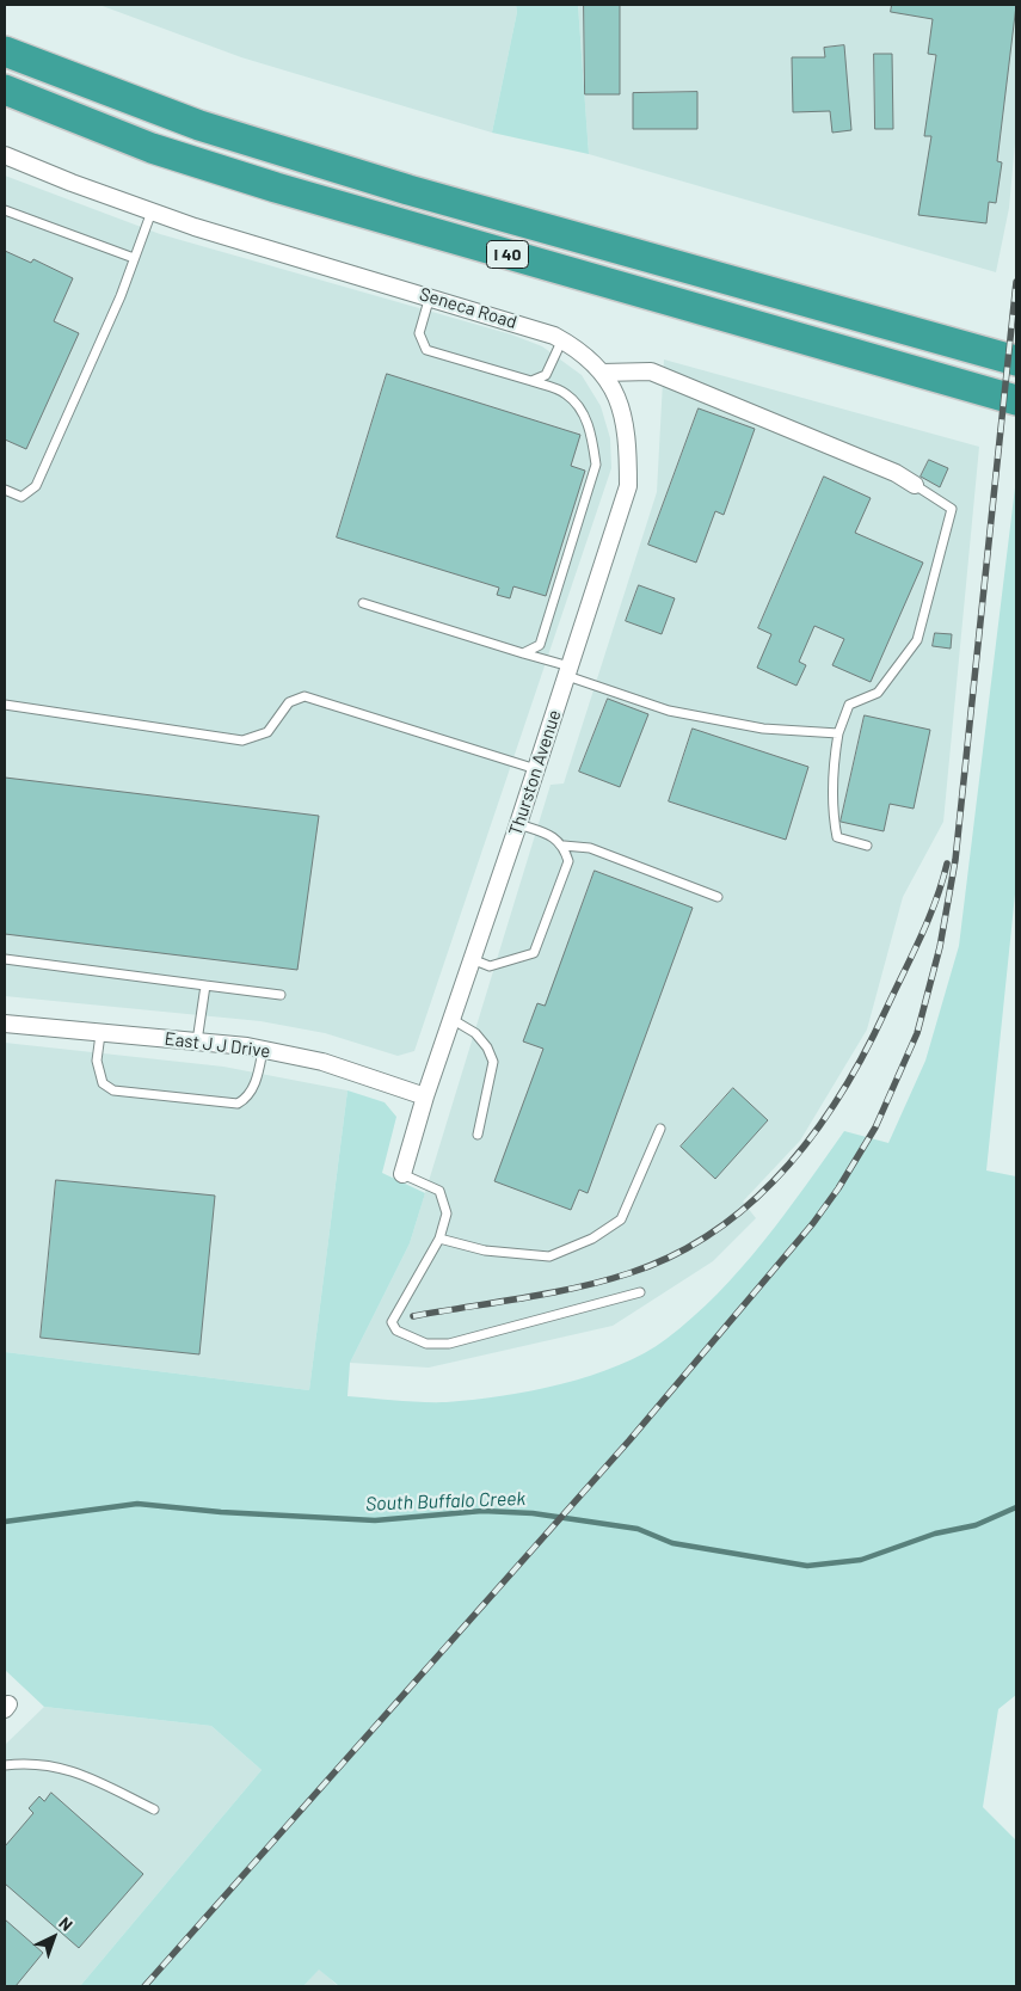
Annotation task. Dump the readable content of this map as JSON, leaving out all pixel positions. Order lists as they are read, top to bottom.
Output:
{
  "streets": {
    "highway": ["I 40"],
    "street": ["Seneca Road", "Thurston Avenue", "East J J Drive"]
  },
  "crossings": [
    ["Seneca Road", "Thurston Avenue"],
    ["Thurston Avenue", "East J J Drive"]
  ],
  "water": ["South Buffalo Creek"],
  "north": "top right"
}
